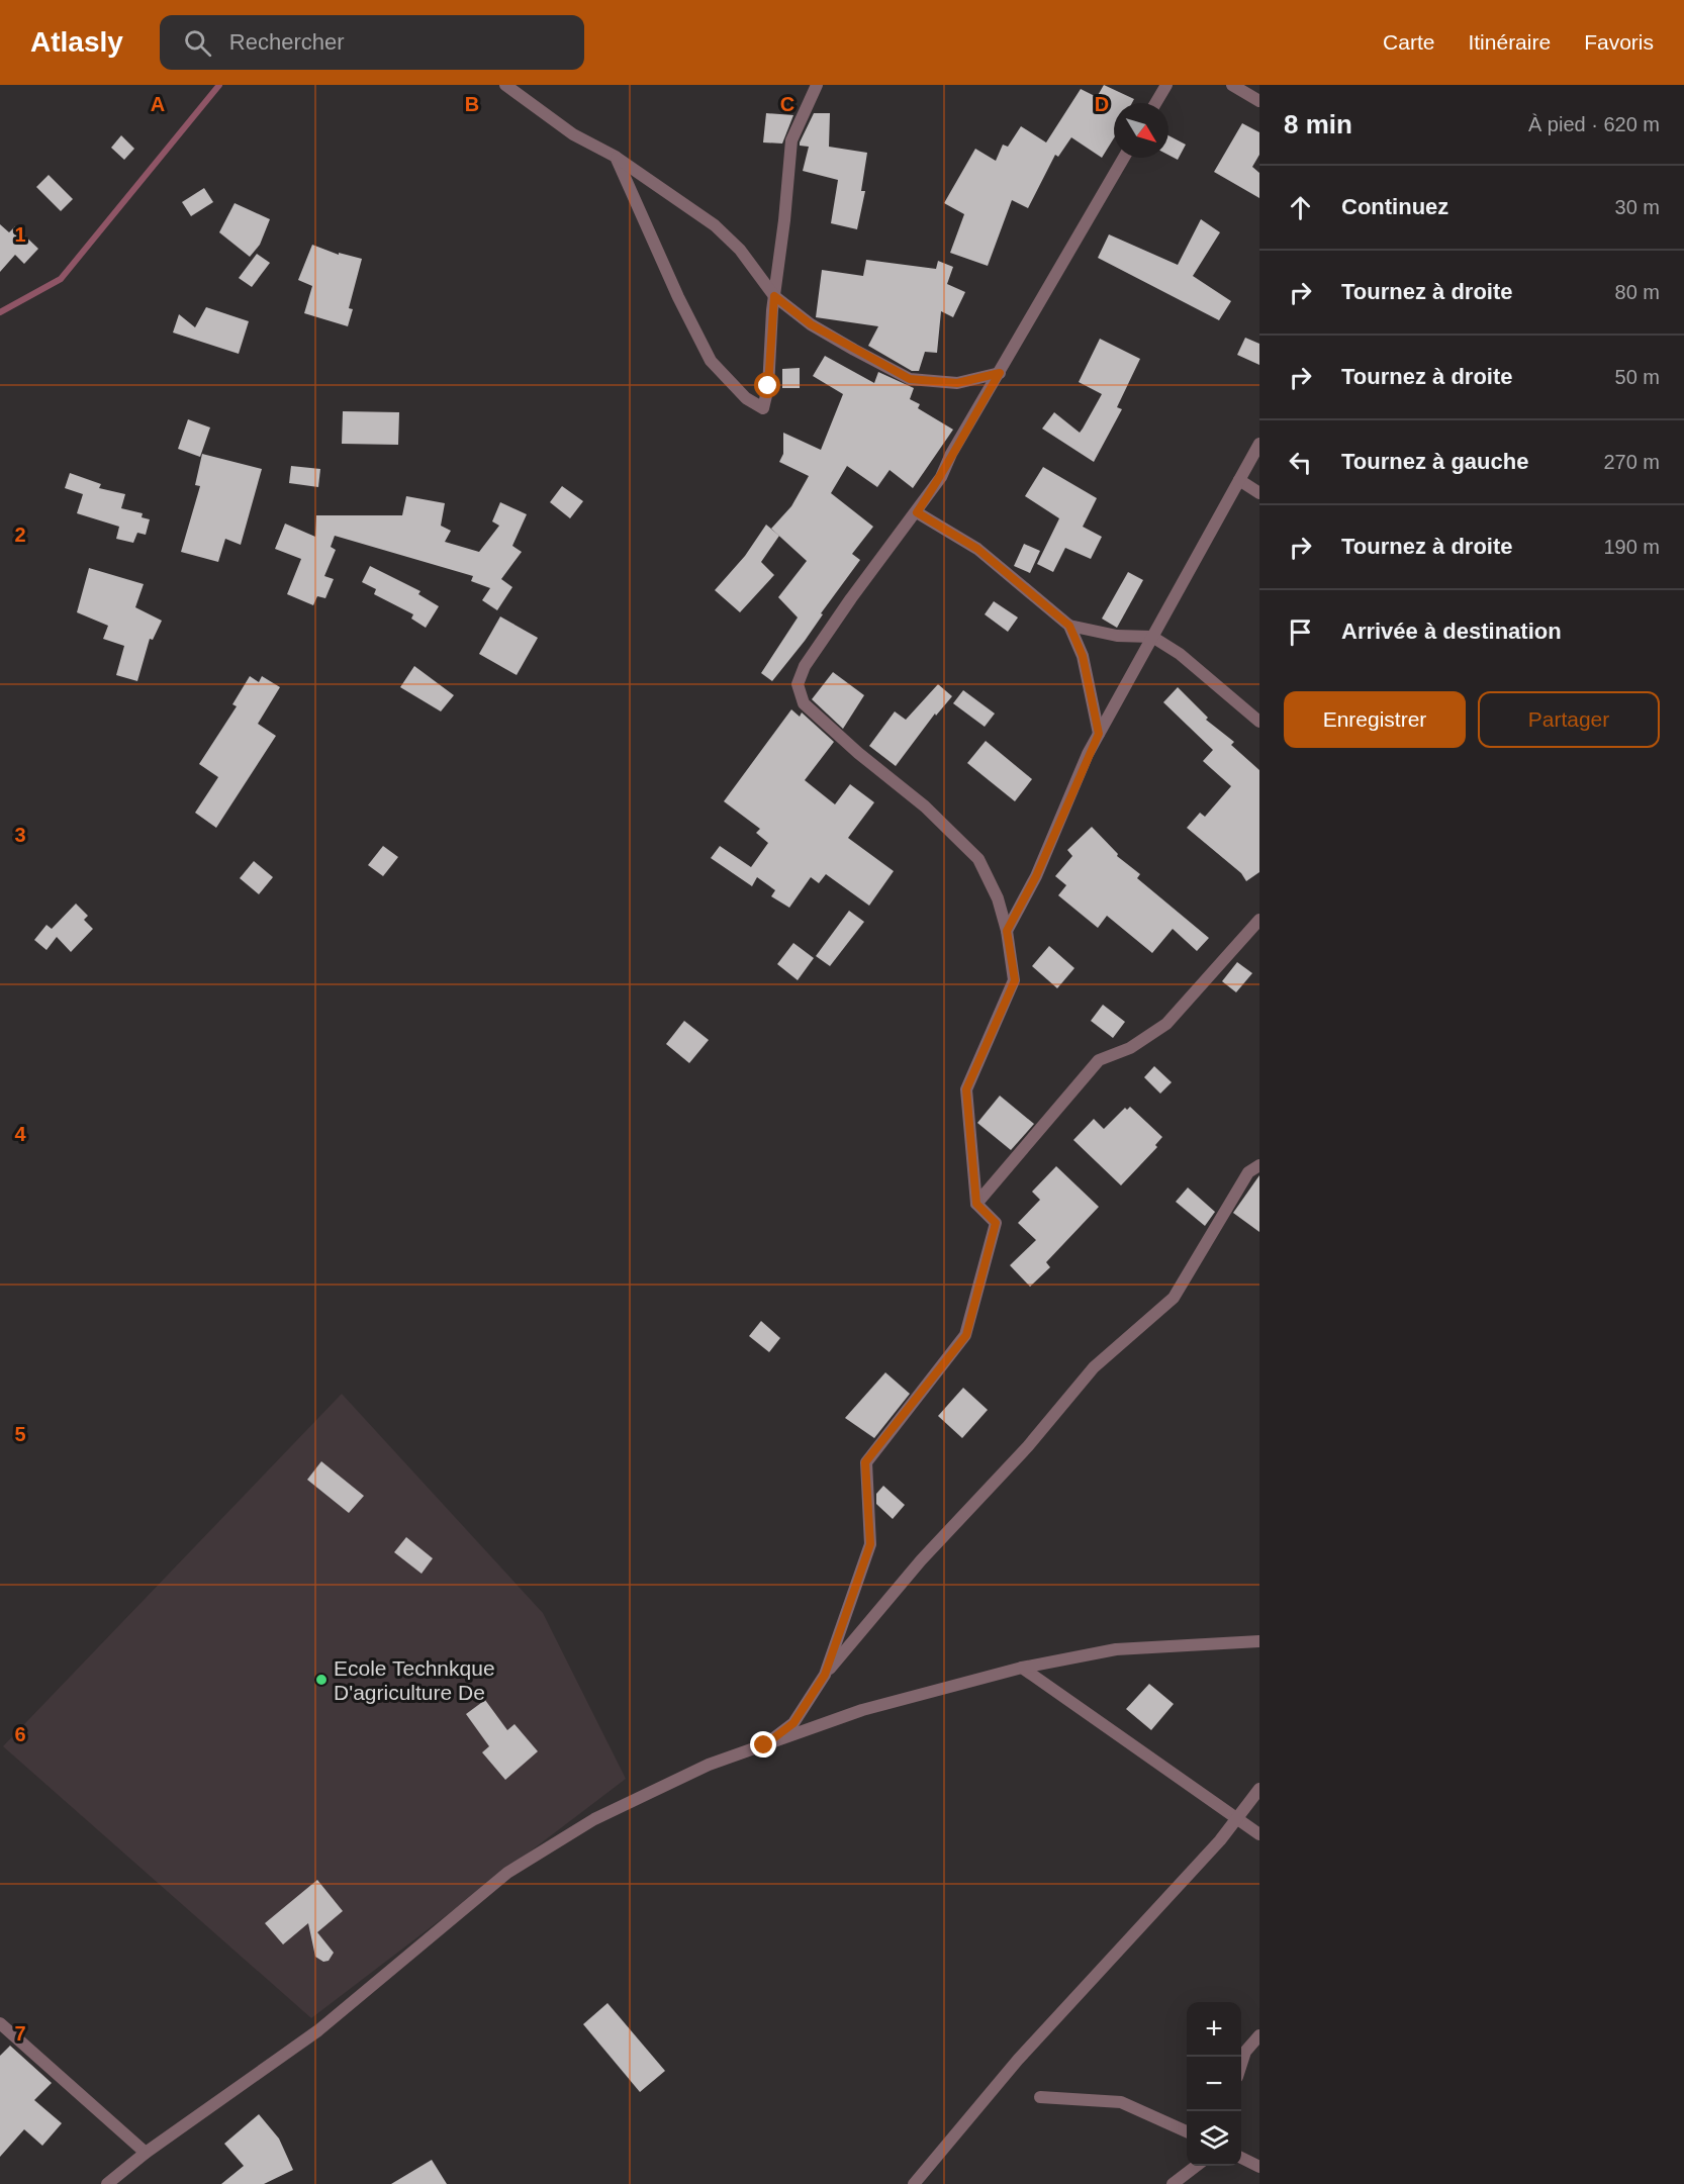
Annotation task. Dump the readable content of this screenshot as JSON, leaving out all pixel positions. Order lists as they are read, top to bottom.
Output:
{
  "places": ["Ecole Technkque D'agriculture De"],
  "north": "bottom right",
  "page": {
    "header": "Atlasly",
    "search": "Rechercher",
    "nav": ["Carte", "Itinéraire", "Favoris"],
    "heading": ["8 min", "À pied · 620 m"],
    "list": [
      ["Continuez", "30 m"],
      ["Tournez à droite", "80 m"],
      ["Tournez à droite", "50 m"],
      ["Tournez à gauche", "270 m"],
      ["Tournez à droite", "190 m"],
      "Arrivée à destination"
    ],
    "buttons": ["Enregistrer", "Partager"],
    "map_buttons": ["+", "−"]
  },
  "grid": {
    "columns": [
      "A",
      "B",
      "C",
      "D"
    ],
    "rows": [
      "1",
      "2",
      "3",
      "4",
      "5",
      "6",
      "7"
    ]
  }
}
